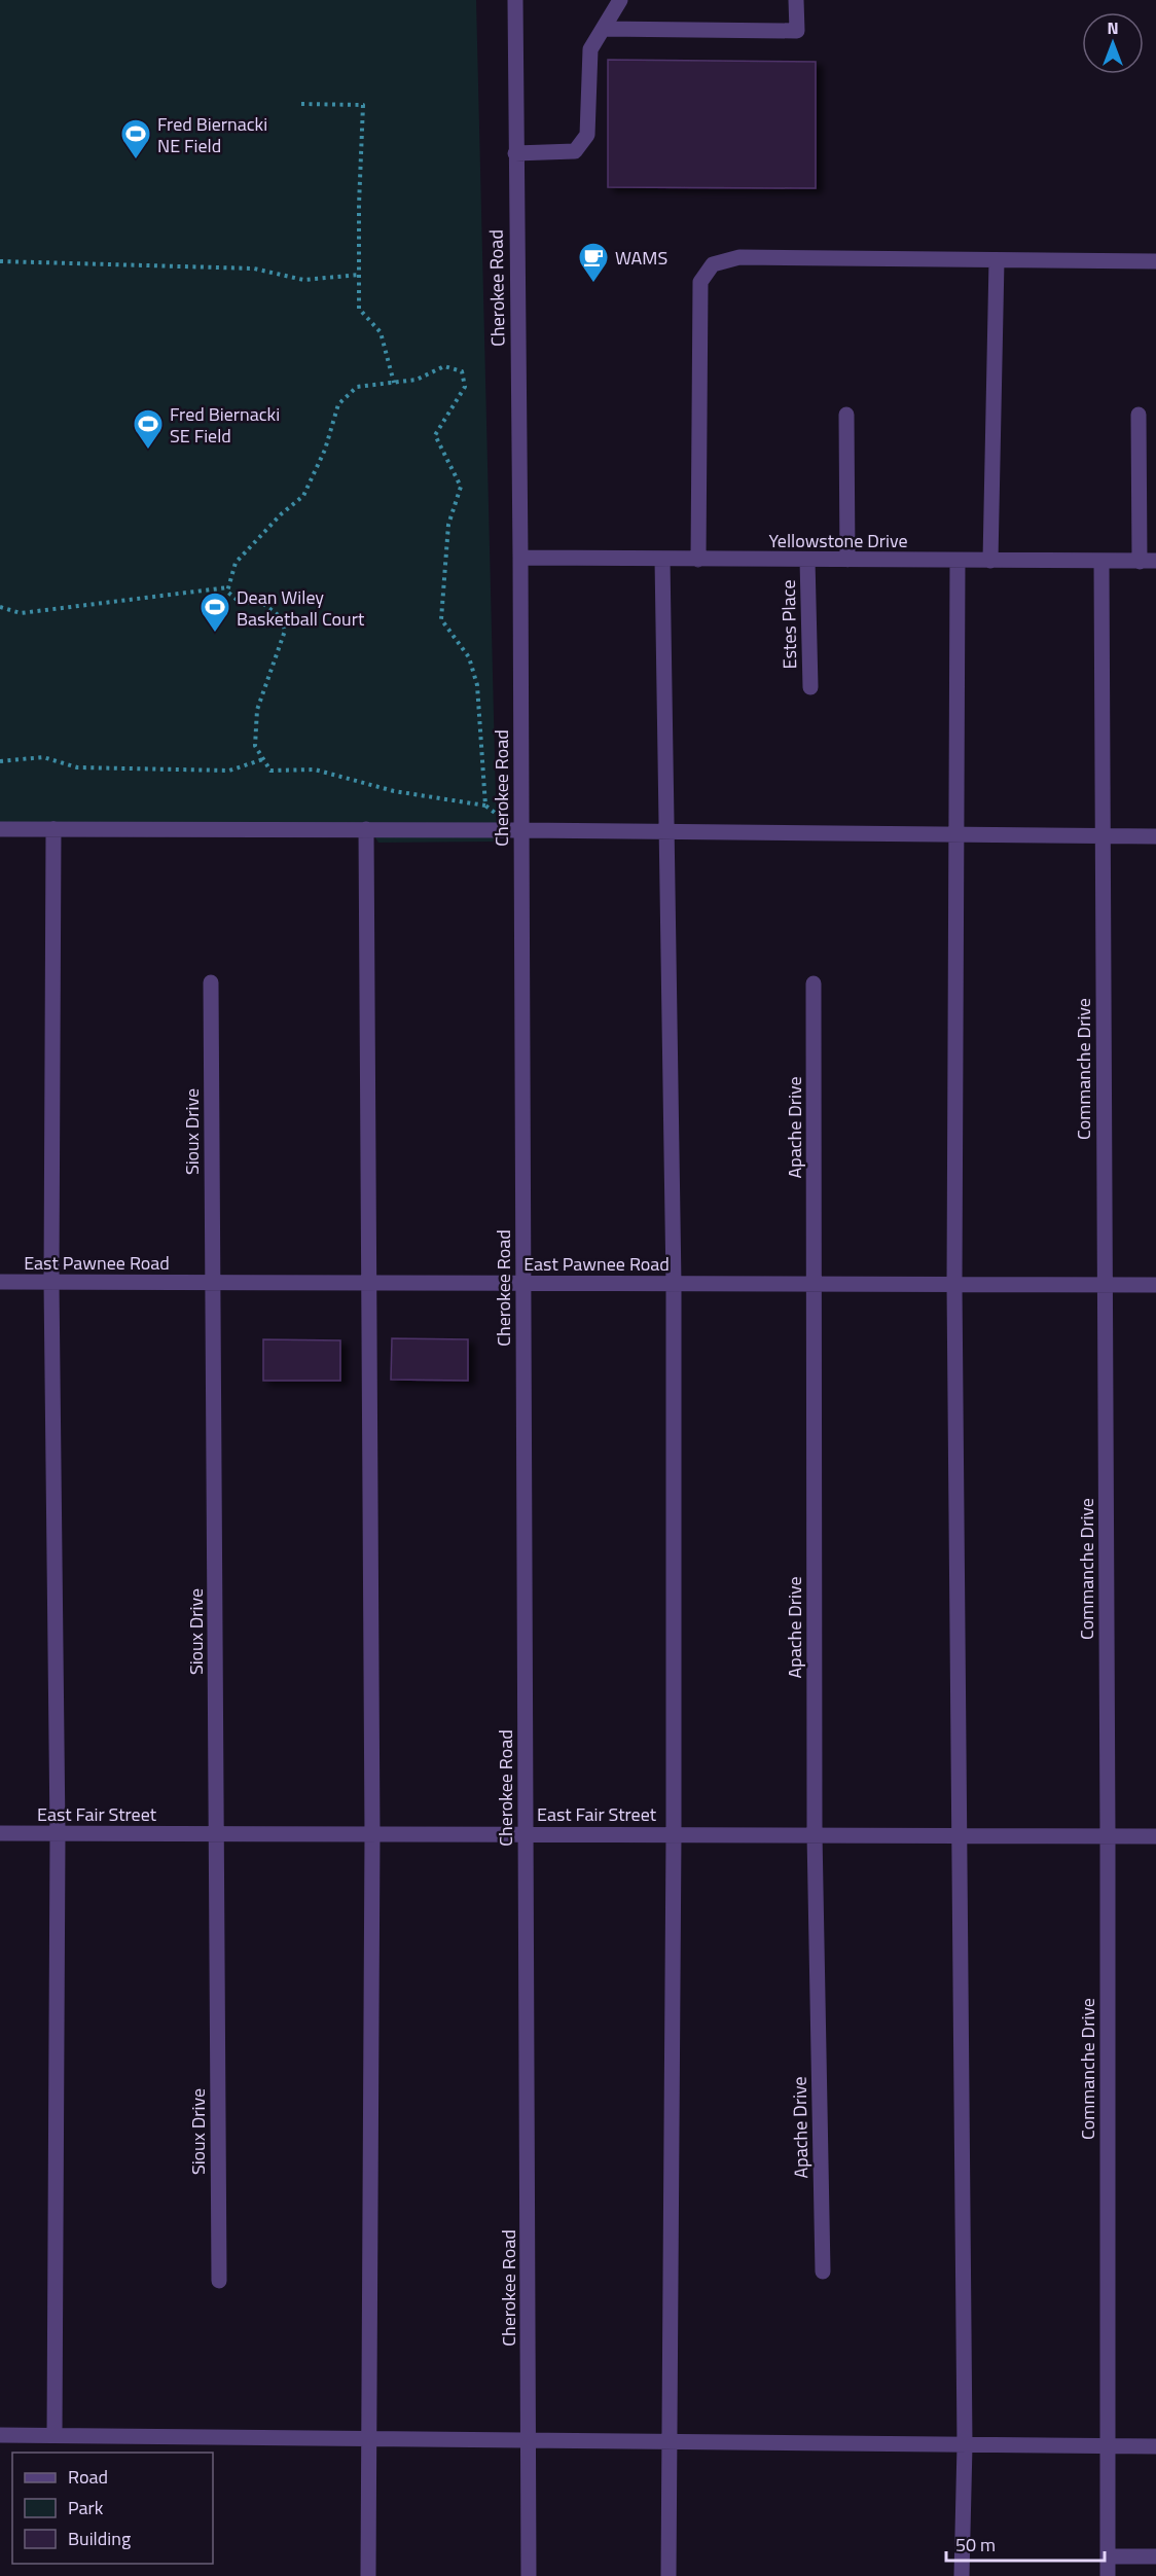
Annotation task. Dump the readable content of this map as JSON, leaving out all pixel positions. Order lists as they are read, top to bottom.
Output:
{
  "streets": {
    "street": [
      "Cherokee Road",
      "Yellowstone Drive",
      "Estes Place",
      "Commanche Drive",
      "Apache Drive",
      "Sioux Drive",
      "East Pawnee Road",
      "East Fair Street"
    ]
  },
  "crossings": [
    ["Cherokee Road", "Yellowstone Drive"],
    ["Cherokee Road", "East Pawnee Road"],
    ["Cherokee Road", "East Fair Street"],
    ["Yellowstone Drive", "Estes Place"],
    ["Yellowstone Drive", "Commanche Drive"],
    ["Commanche Drive", "East Pawnee Road"],
    ["Commanche Drive", "East Fair Street"],
    ["Apache Drive", "East Pawnee Road"],
    ["Apache Drive", "East Fair Street"],
    ["Sioux Drive", "East Pawnee Road"],
    ["Sioux Drive", "East Fair Street"]
  ],
  "places": {
    "sports": ["Fred Biernacki NE Field", "Fred Biernacki SE Field", "Dean Wiley Basketball Court"],
    "cafe": ["WAMS"]
  },
  "legend": ["Road", "Park", "Building"],
  "scale_bar": "50 m",
  "north": "top"
}
